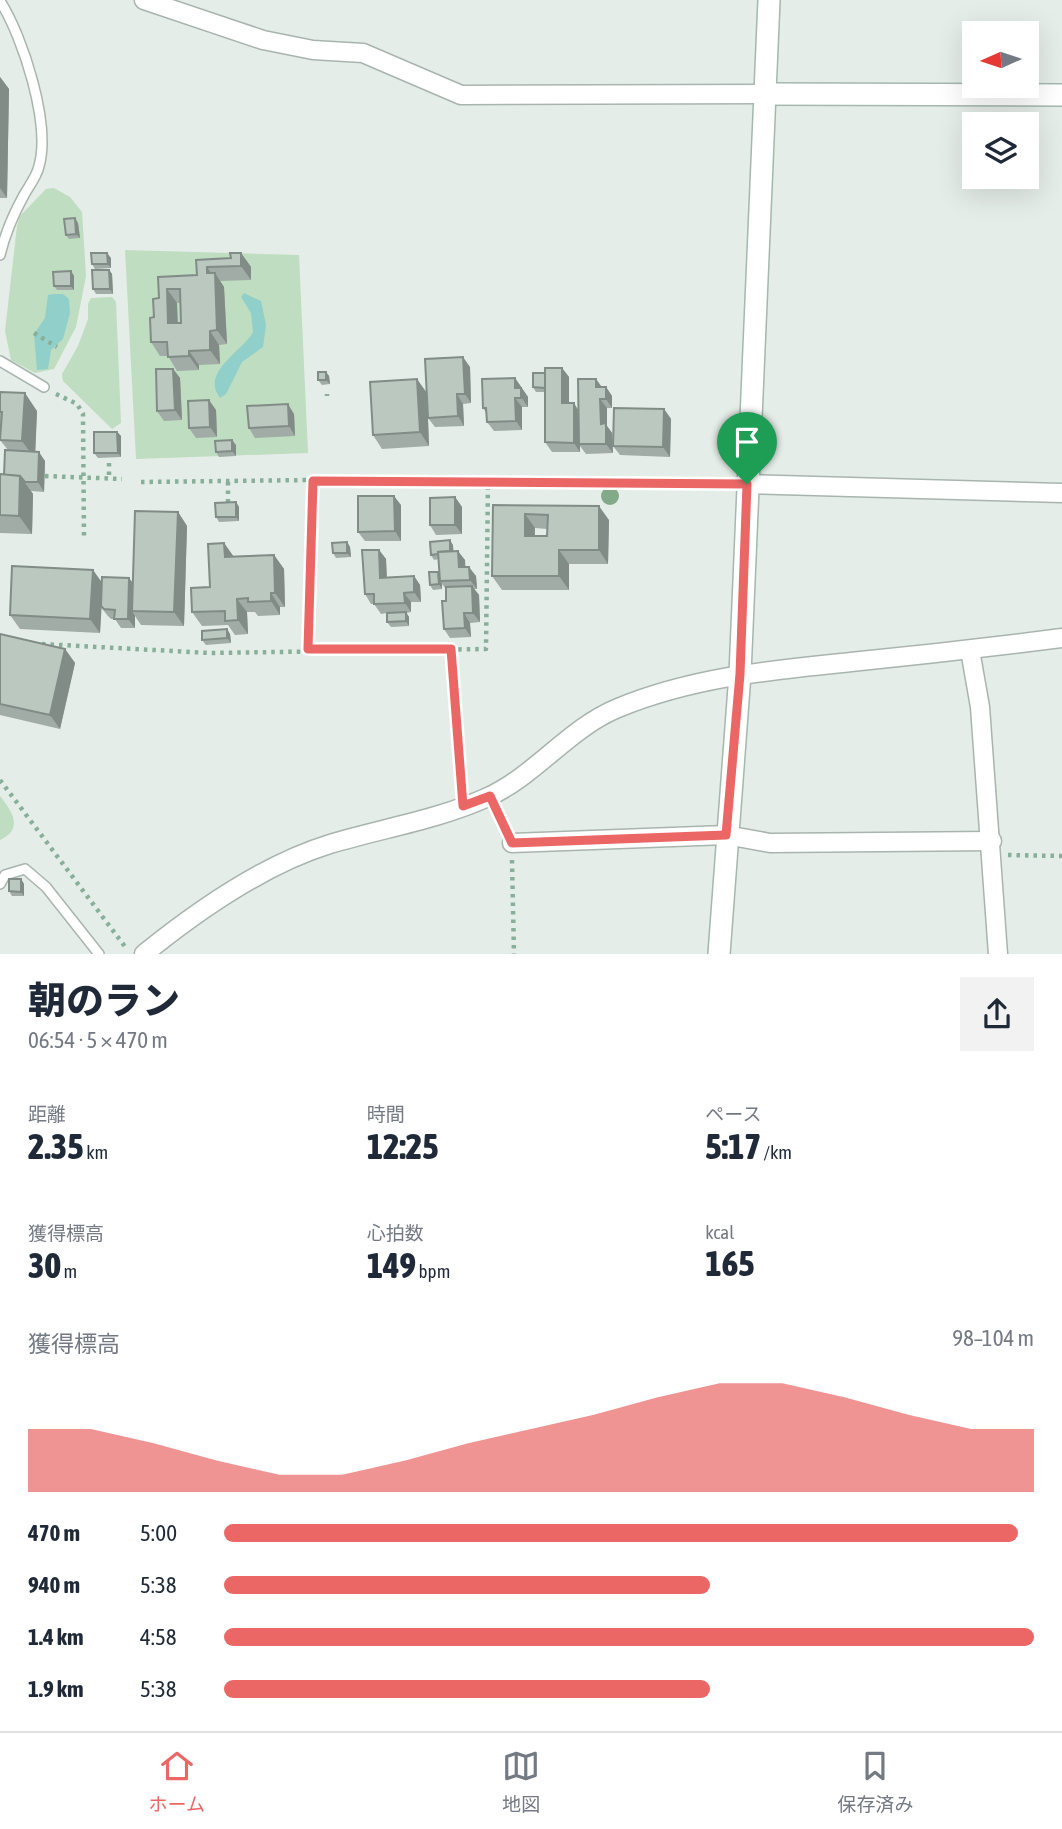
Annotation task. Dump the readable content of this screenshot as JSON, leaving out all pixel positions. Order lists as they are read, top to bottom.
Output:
{
  "north": "left",
  "page": {
    "heading": ["朝のラン", "06:54 · 5 × 470 m"],
    "stats": [
      ["距離", "2.35 km"],
      ["時間", "12:25"],
      ["ペース", "5:17 /km"],
      ["獲得標高", "30 m"],
      ["心拍数", "149 bpm"],
      ["kcal", "165"]
    ],
    "chart": ["獲得標高", "98–104 m"],
    "list": [
      {
        "name": "470 m",
        "note": "5:00"
      },
      {
        "name": "940 m",
        "note": "5:38"
      },
      {
        "name": "1.4 km",
        "note": "4:58"
      },
      {
        "name": "1.9 km",
        "note": "5:38"
      }
    ],
    "tabs": ["ホーム", "地図", "保存済み"]
  }
}
